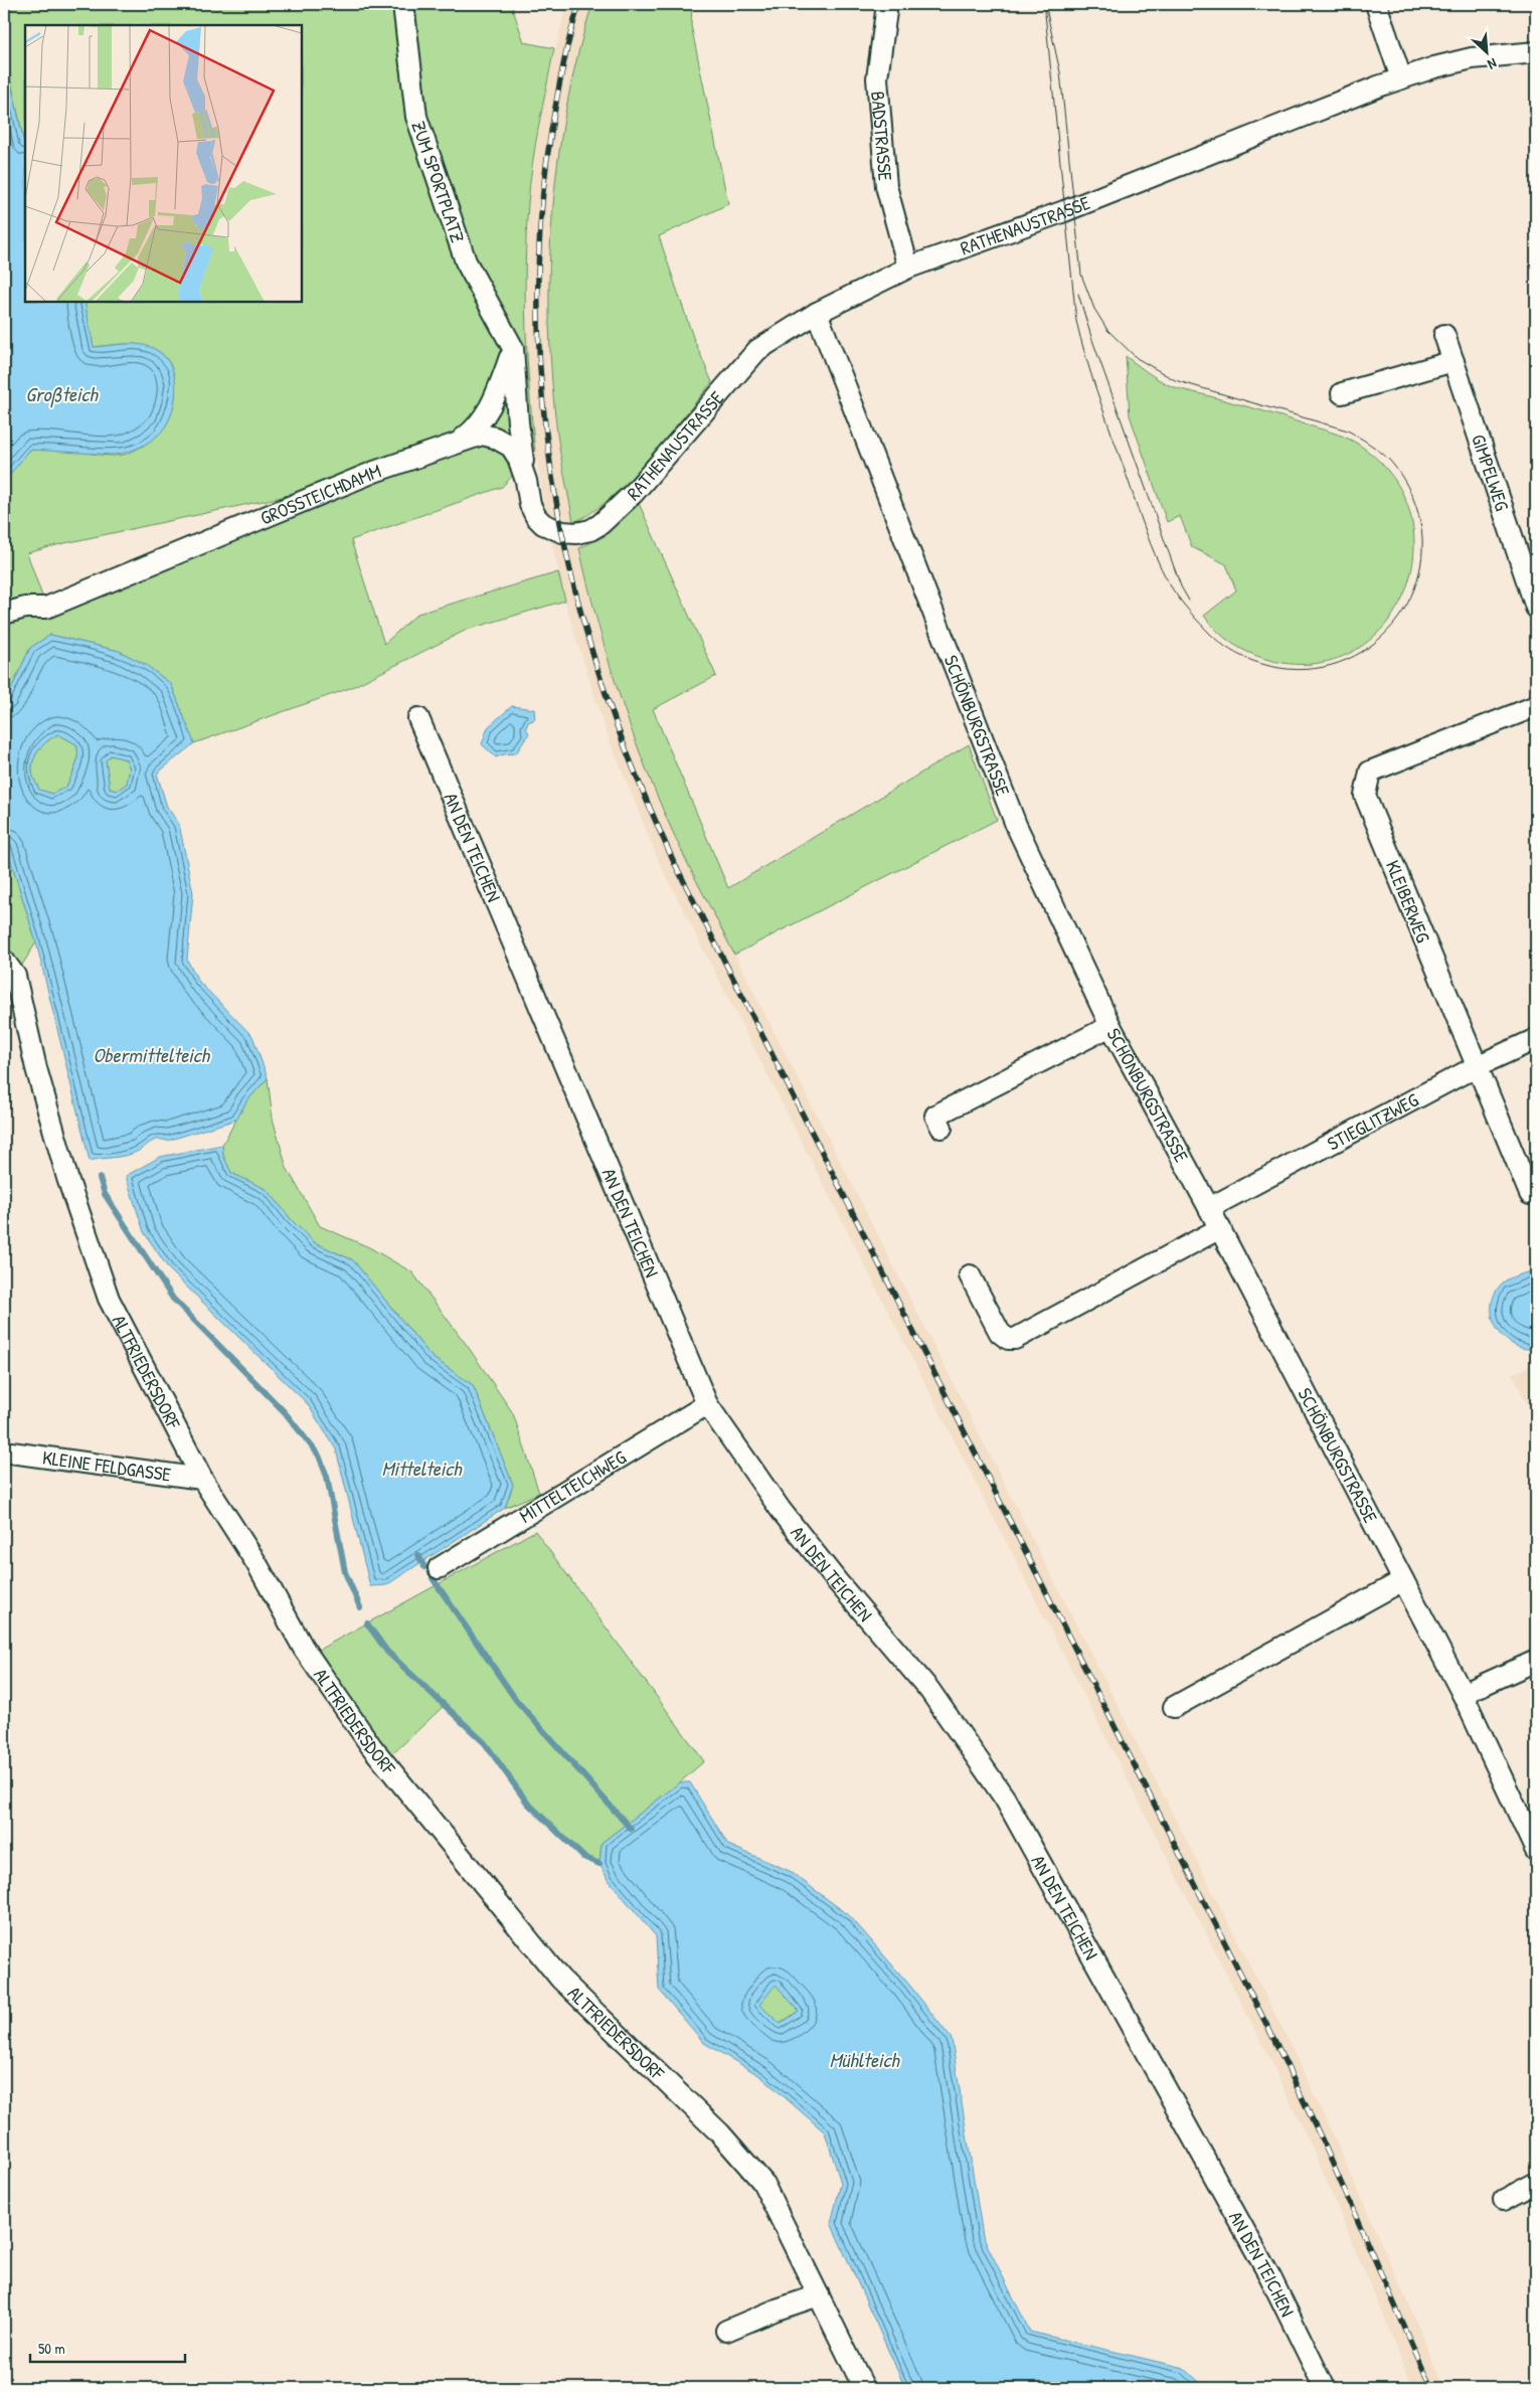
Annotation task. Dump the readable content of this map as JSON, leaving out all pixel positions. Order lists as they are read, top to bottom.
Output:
{
  "streets": {
    "street": [
      "BADSTRASSE",
      "ZUM SPORTPLATZ",
      "RATHENAUSTRASSE",
      "GIMPELWEG",
      "GROSSTEICHDAMM",
      "SCHÖNBURGSTRASSE",
      "AN DEN TEICHEN",
      "KLEIBERWEG",
      "STIEGLITZWEG",
      "ALTFRIEDERSDORF",
      "KLEINE FELDGASSE",
      "MITTELTEICHWEG"
    ]
  },
  "crossings": [
    ["BADSTRASSE", "RATHENAUSTRASSE"],
    ["ZUM SPORTPLATZ", "GROSSTEICHDAMM"],
    ["RATHENAUSTRASSE", "GROSSTEICHDAMM"],
    ["RATHENAUSTRASSE", "SCHÖNBURGSTRASSE"],
    ["SCHÖNBURGSTRASSE", "STIEGLITZWEG"],
    ["AN DEN TEICHEN", "MITTELTEICHWEG"],
    ["KLEIBERWEG", "STIEGLITZWEG"],
    ["ALTFRIEDERSDORF", "KLEINE FELDGASSE"]
  ],
  "water": [
    "Großteich",
    "Obermittelteich",
    "Mittelteich",
    "Mühlteich"
  ],
  "scale_bar": "50 m",
  "north": "bottom right"
}
